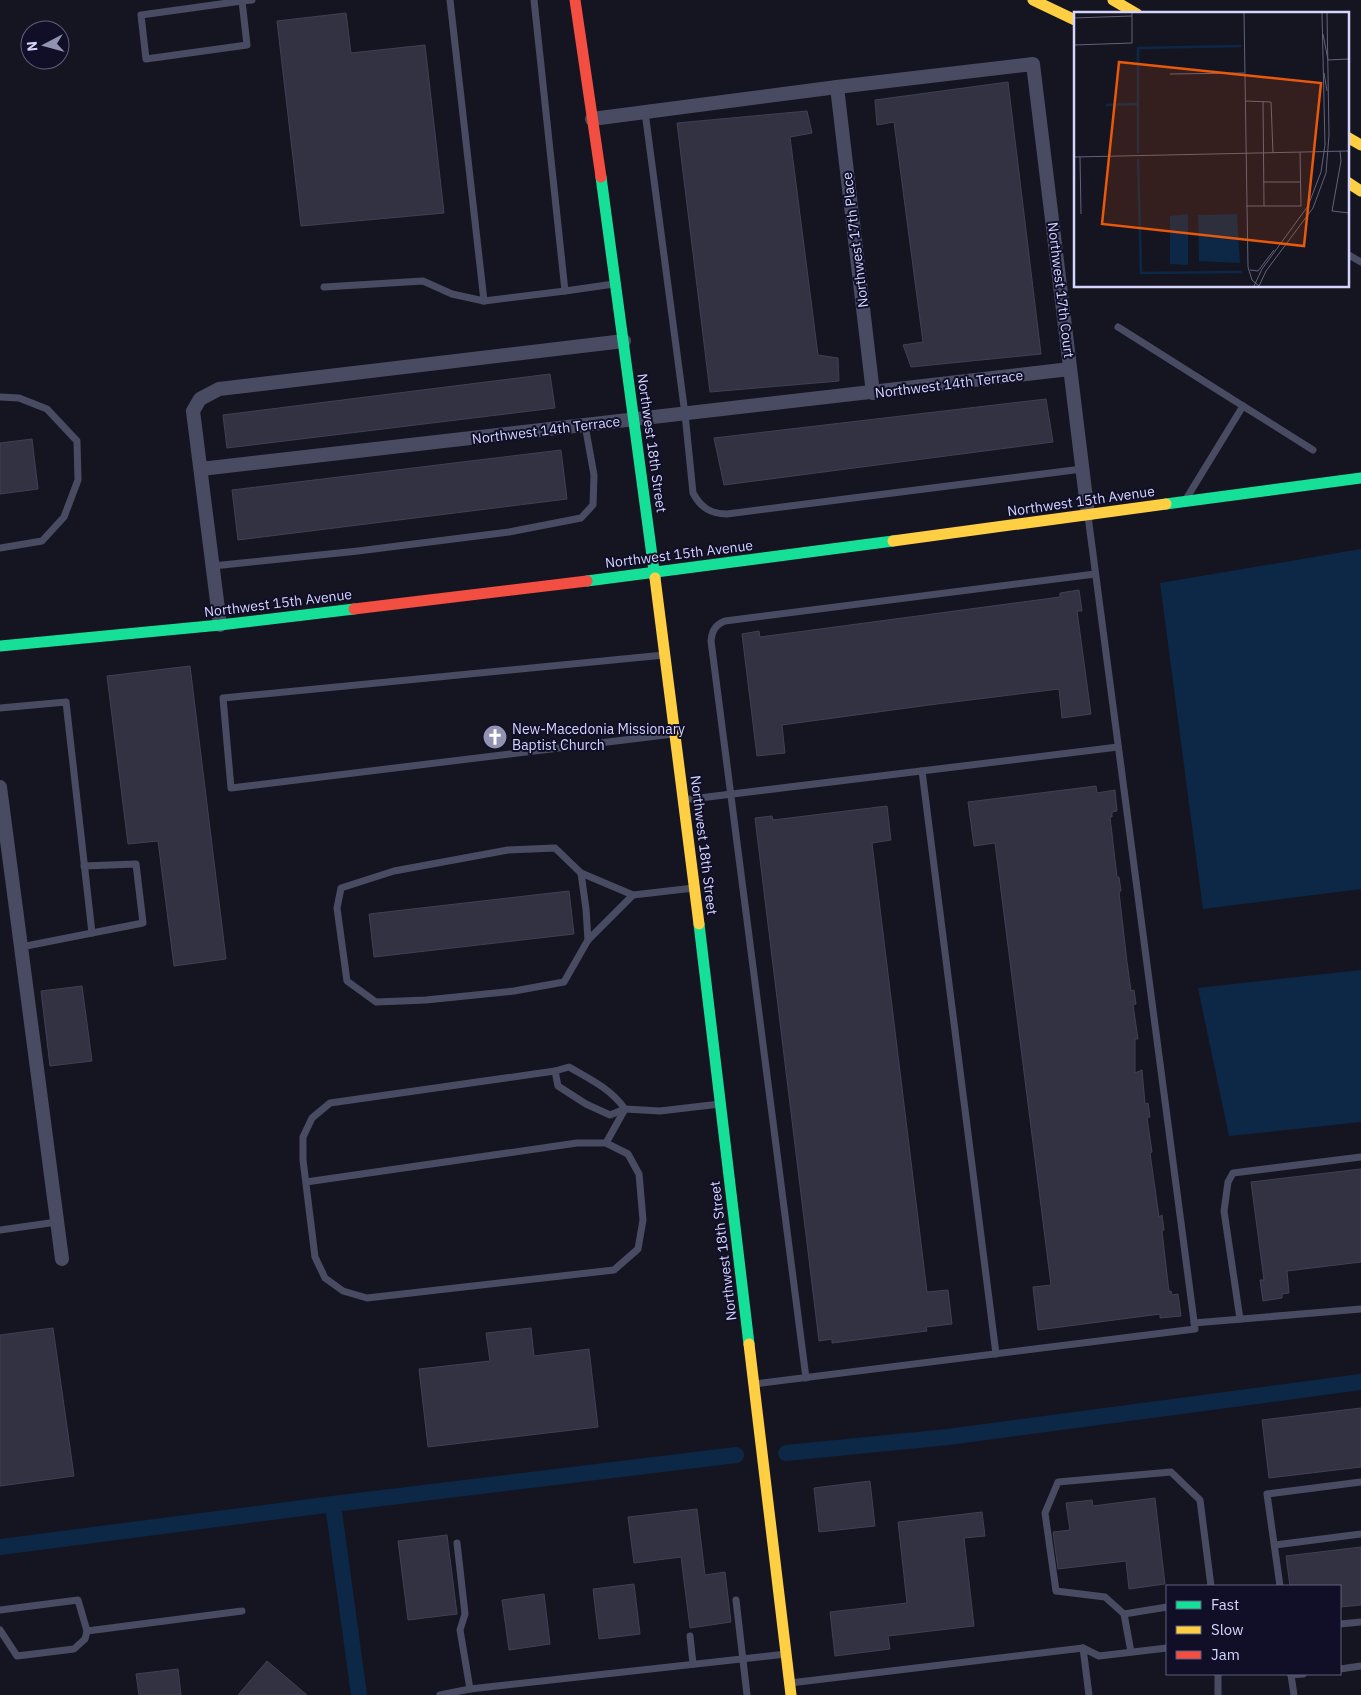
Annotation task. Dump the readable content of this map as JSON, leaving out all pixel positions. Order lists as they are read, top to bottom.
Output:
{
  "streets": {
    "street": [
      "Northwest 17th Place",
      "Northwest 17th Court",
      "Northwest 14th Terrace",
      "Northwest 18th Street",
      "Northwest 15th Avenue"
    ]
  },
  "crossings": [
    ["Northwest 17th Place", "Northwest 17th Court"],
    ["Northwest 17th Place", "Northwest 14th Terrace"],
    ["Northwest 17th Court", "Northwest 14th Terrace"],
    ["Northwest 17th Court", "Northwest 15th Avenue"],
    ["Northwest 14th Terrace", "Northwest 18th Street"],
    ["Northwest 18th Street", "Northwest 15th Avenue"]
  ],
  "places": {
    "church": ["New-Macedonia Missionary Baptist Church"]
  },
  "legend": ["Fast", "Slow", "Jam"],
  "north": "left"
}
